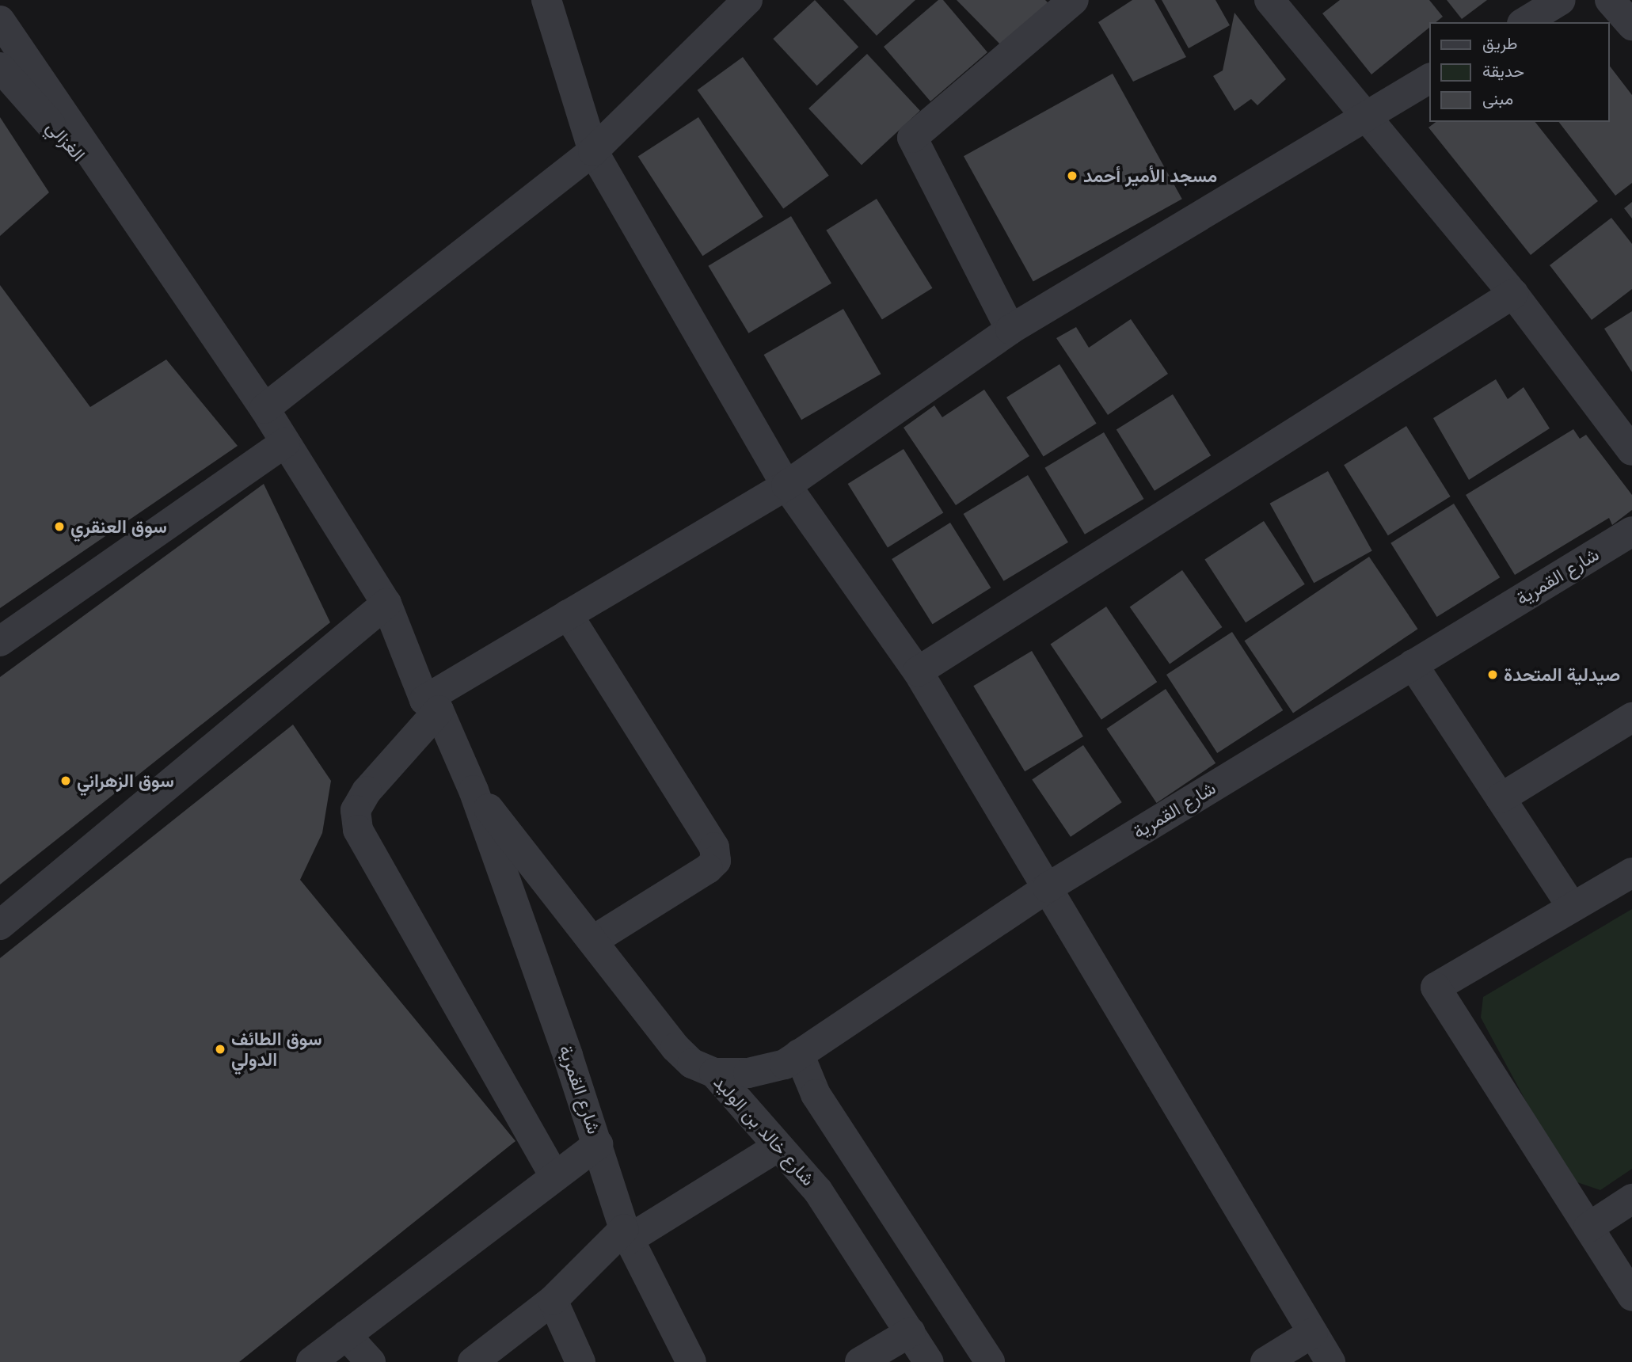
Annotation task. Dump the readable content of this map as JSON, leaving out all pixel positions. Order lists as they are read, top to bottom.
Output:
{
  "streets": {
    "street": ["الغزالي", "شارع القمرية", "شارع خالد بن الوليد"]
  },
  "crossings": [
    ["شارع القمرية", "شارع خالد بن الوليد"]
  ],
  "places": [
    "مسجد الأمير أحمد",
    "سوق العنقري",
    "صيدلية المتحدة",
    "سوق الزهراني",
    "سوق الطائف الدولي"
  ],
  "legend": ["طريق", "حديقة", "مبنى"]
}
